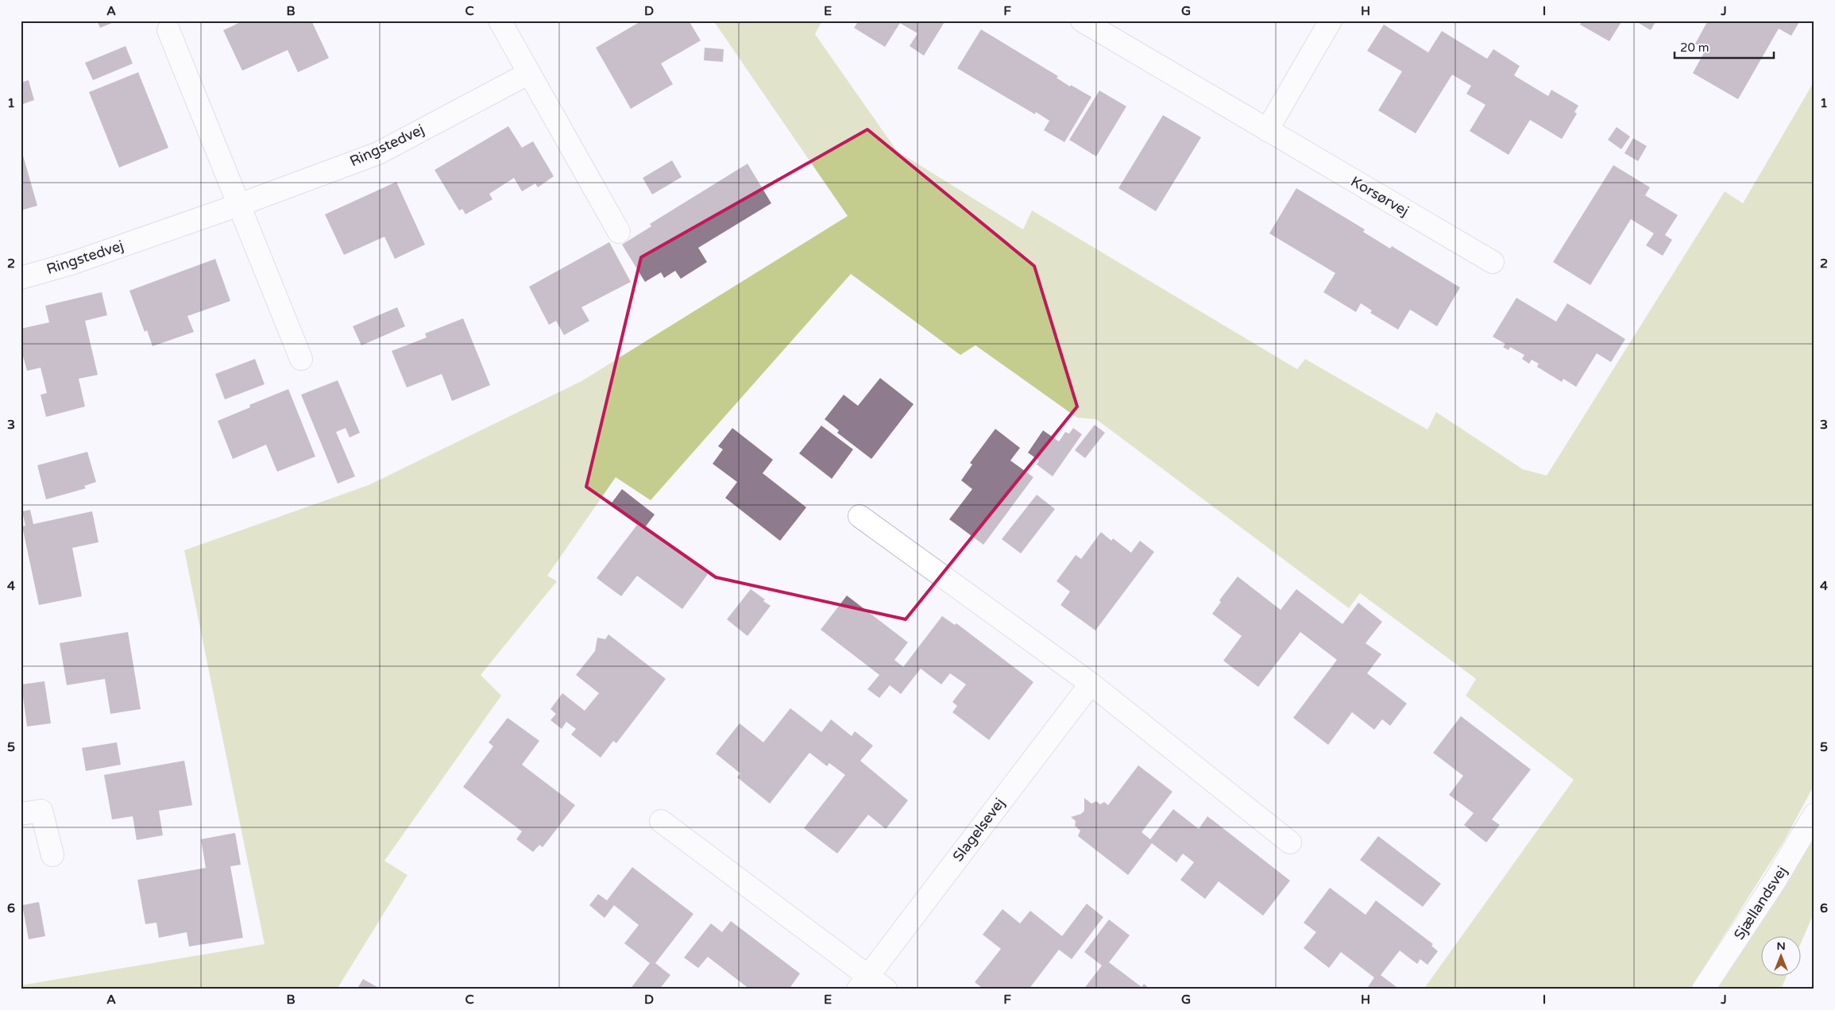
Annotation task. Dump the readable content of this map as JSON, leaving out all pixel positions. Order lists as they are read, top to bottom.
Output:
{
  "streets": {
    "street": [
      "Ringstedvej",
      "Korsørvej",
      "Slagelsevej",
      "Sjællandsvej"
    ]
  },
  "scale_bar": "20 m",
  "north": "top",
  "grid": {
    "columns": [
      "A",
      "B",
      "C",
      "D",
      "E",
      "F",
      "G",
      "H",
      "I",
      "J"
    ],
    "rows": [
      "1",
      "2",
      "3",
      "4",
      "5",
      "6"
    ]
  }
}
